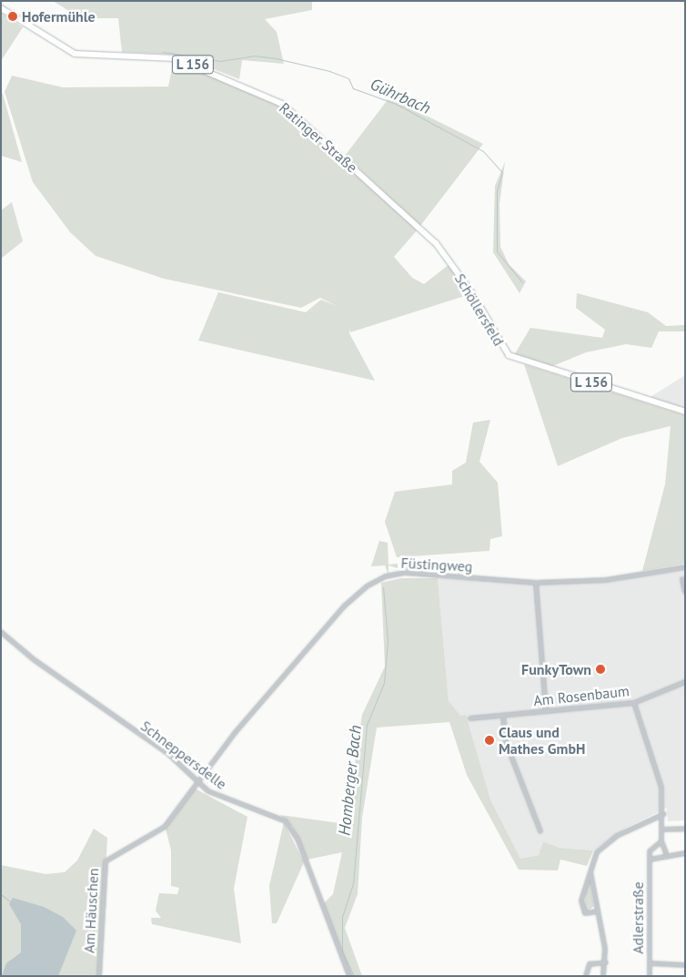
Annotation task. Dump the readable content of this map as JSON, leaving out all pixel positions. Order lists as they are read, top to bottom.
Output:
{
  "streets": {
    "main road": ["L 156", "Ratinger Straße", "Schöllersfeld"],
    "street": [
      "Füstingweg",
      "Am Rosenbaum",
      "Schneppersdelle",
      "Am Häuschen",
      "Adlerstraße"
    ]
  },
  "crossings": [
    ["Ratinger Straße", "Schöllersfeld"],
    ["Füstingweg", "Schneppersdelle"],
    ["Füstingweg", "Am Häuschen"],
    ["Schneppersdelle", "Am Häuschen"]
  ],
  "water": ["Gührbach", "Homberger Bach"],
  "places": ["Hofermühle", "FunkyTown", "Claus und Mathes GmbH"]
}
